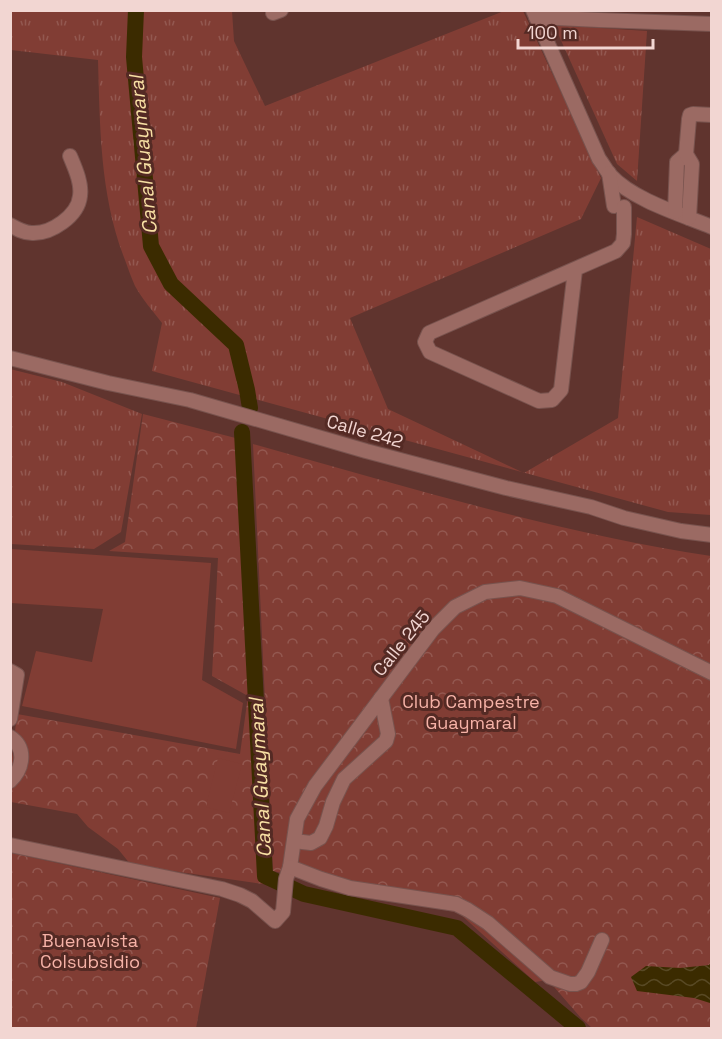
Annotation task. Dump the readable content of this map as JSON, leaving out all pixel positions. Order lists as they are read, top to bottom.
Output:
{
  "streets": {
    "street": ["Calle 242", "Calle 245"]
  },
  "water": ["Canal Guaymaral"],
  "parks": ["Club Campestre Guaymaral", "Buenavista Colsubsidio"],
  "scale_bar": "100 m"
}
